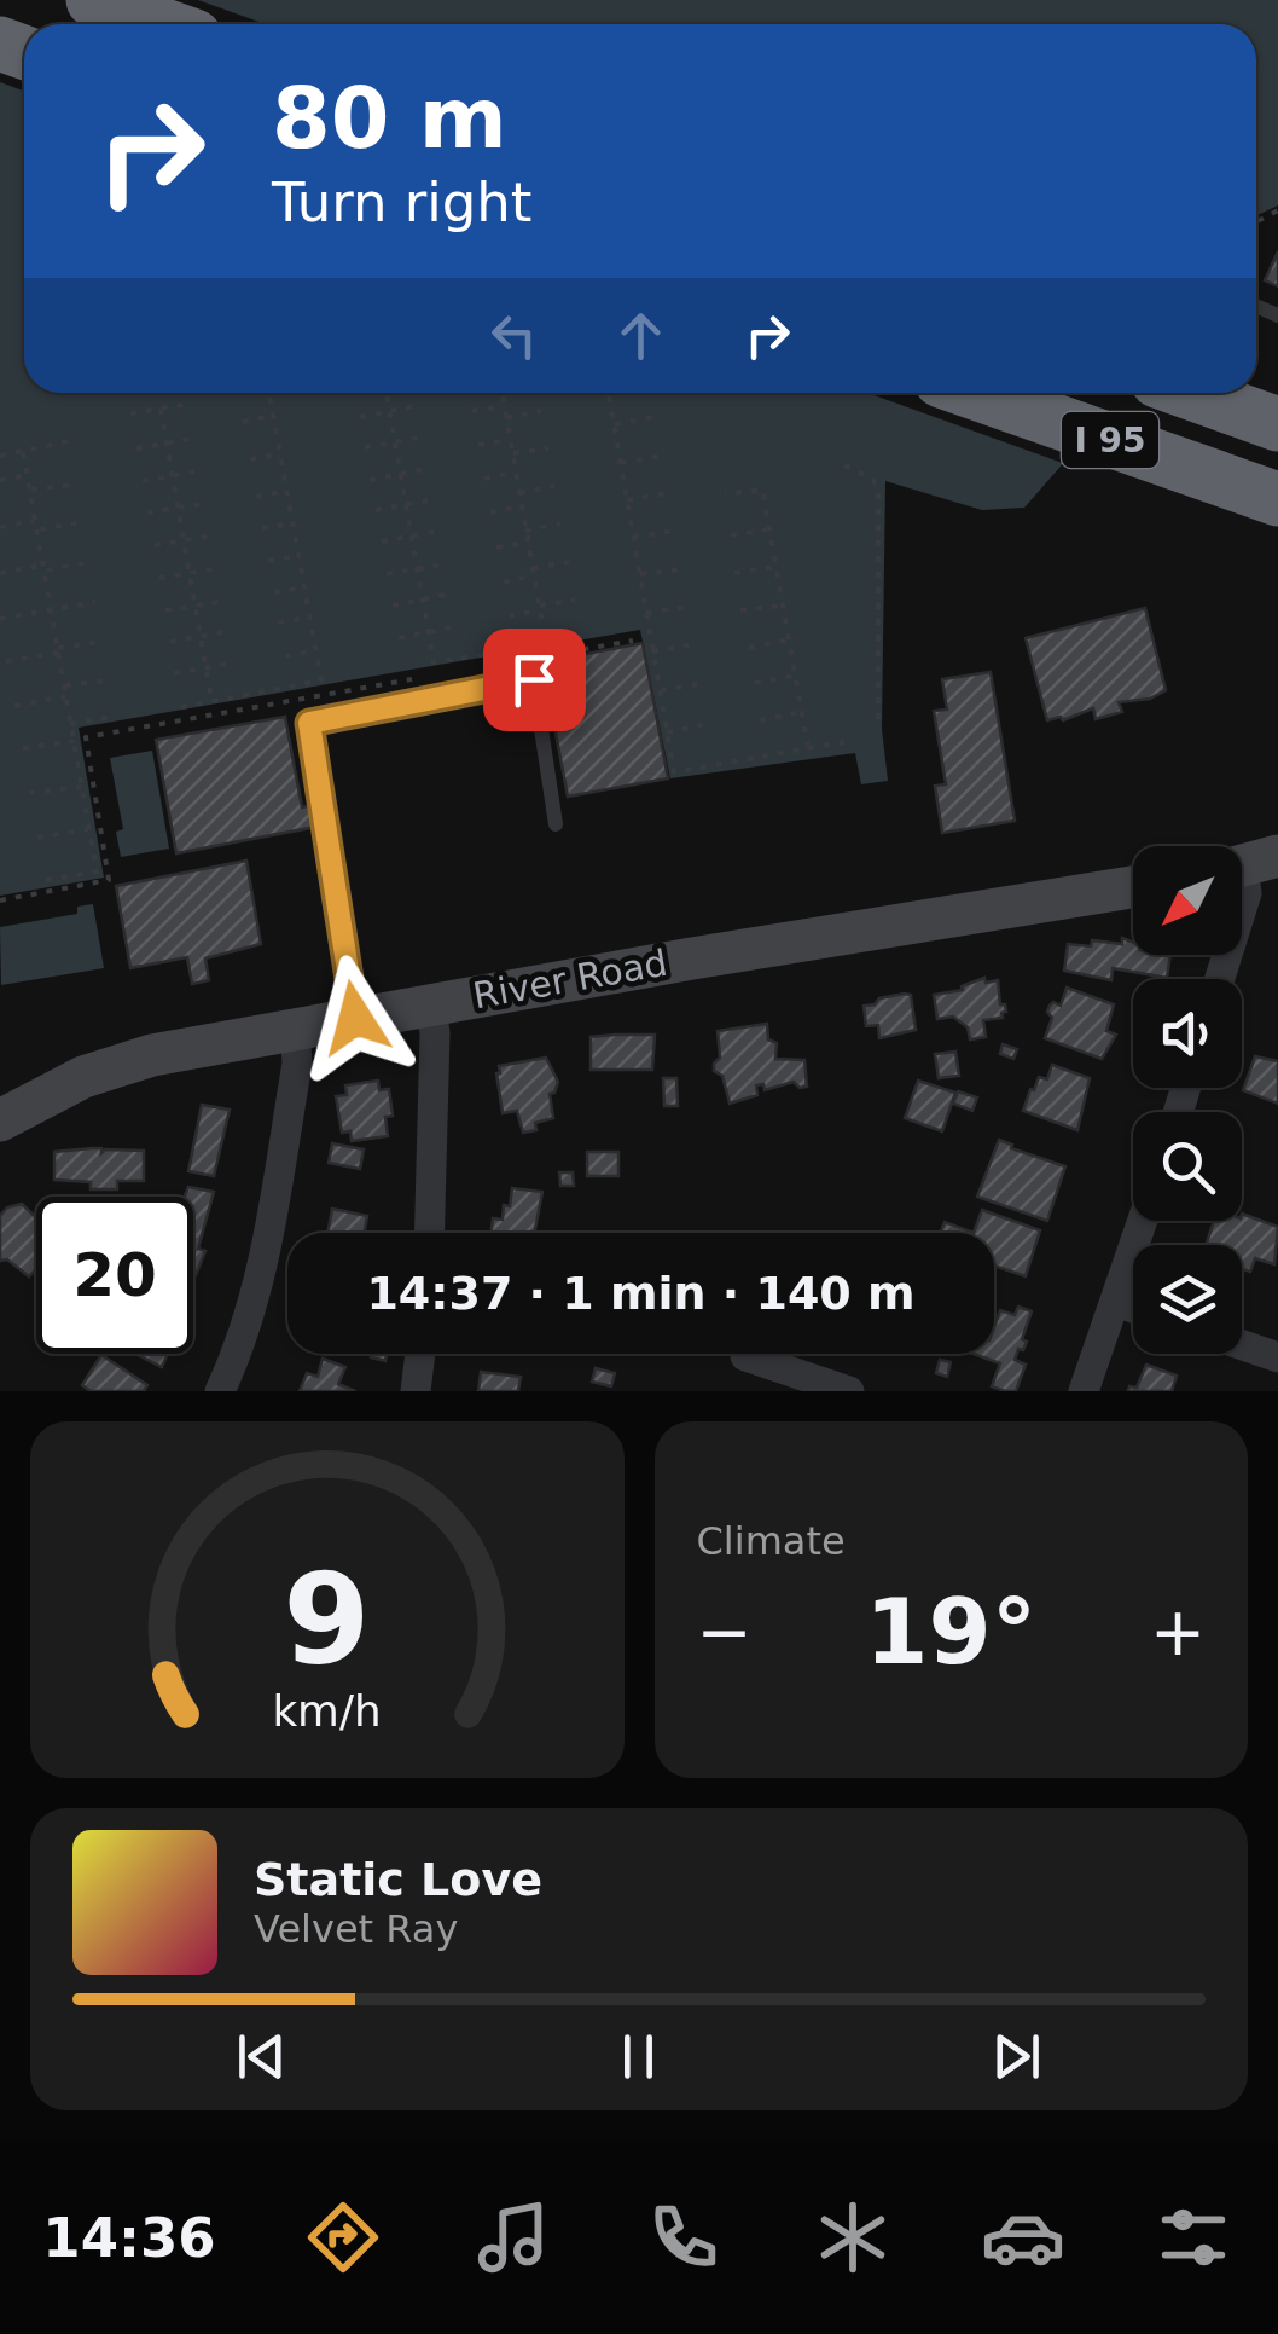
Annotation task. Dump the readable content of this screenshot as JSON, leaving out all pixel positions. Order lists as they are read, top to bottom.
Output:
{
  "streets": {
    "highway": ["I 95"],
    "main road": ["River Road"]
  },
  "north": "bottom left",
  "page": {
    "turn": ["80 m", "Turn right"],
    "limit": "20",
    "trip": "14:37 · 1 min · 140 m",
    "tile": "Climate",
    "heat": ["−", "19°", "+"],
    "song": ["Static Love", "Velvet Ray"],
    "tabs": "14:36",
    "gauge": ["9", "km/h"]
  }
}
